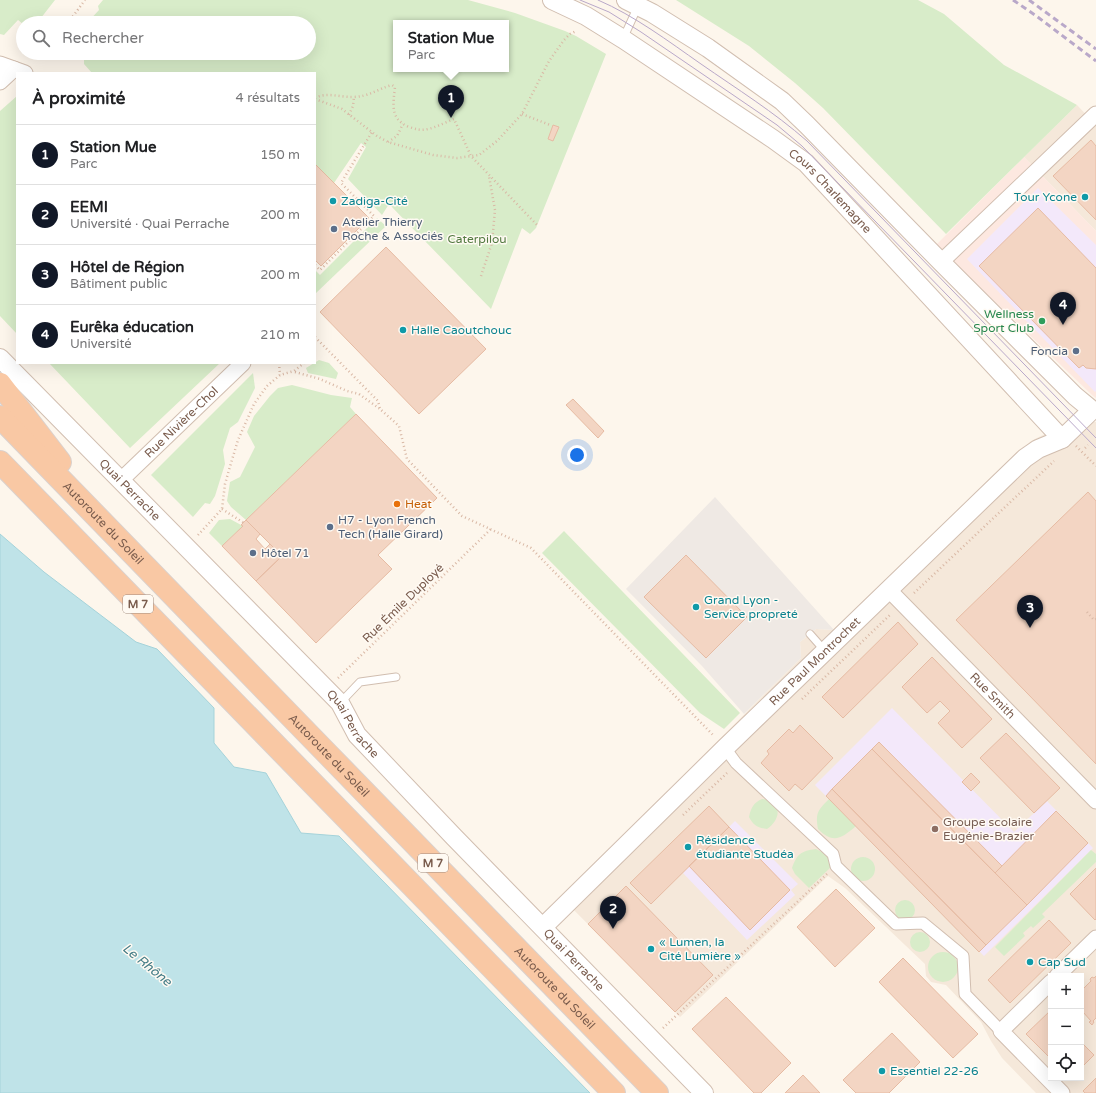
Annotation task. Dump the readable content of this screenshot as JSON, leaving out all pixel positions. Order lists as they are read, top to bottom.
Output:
{
  "streets": {
    "highway": ["Autoroute du Soleil", "M 7"],
    "street": [
      "Cours Charlemagne",
      "Rue Nivière-Chol",
      "Quai Perrache",
      "Rue Paul Montrochet",
      "Rue Smith"
    ],
    "path": ["Rue Émile Duployé"]
  },
  "crossings": [
    ["Cours Charlemagne", "Rue Paul Montrochet"],
    ["Rue Nivière-Chol", "Quai Perrache"],
    ["Quai Perrache", "Rue Émile Duployé"],
    ["Quai Perrache", "Rue Paul Montrochet"],
    ["Rue Paul Montrochet", "Rue Smith"]
  ],
  "water": ["Le Rhône"],
  "parks": ["Caterpilou"],
  "places": [
    "Tour Ycone",
    "Zadiga-Cité",
    "Atelier Thierry Roche & Associés",
    "Wellness Sport Club",
    "Halle Caoutchouc",
    "Foncia",
    "Heat",
    "H7 - Lyon French Tech (Halle Girard)",
    "Hôtel 71",
    "Grand Lyon - Service propreté",
    "Groupe scolaire Eugénie-Brazier",
    "Résidence étudiante Studéa",
    "« Lumen, la Cité Lumière »",
    "Cap Sud",
    "Essentiel 22-26"
  ],
  "page": {
    "search": "Rechercher",
    "popup": ["Station Mue", "Parc"],
    "heading": ["À proximité", "4 résultats"],
    "pins": [
      "1",
      "4",
      "3",
      "2"
    ],
    "list": [
      {
        "mark": "1",
        "name": "Station Mue",
        "note": "Parc",
        "value": "150 m"
      },
      {
        "mark": "2",
        "name": "EEMI",
        "note": "Université · Quai Perrache",
        "value": "200 m"
      },
      {
        "mark": "3",
        "name": "Hôtel de Région",
        "note": "Bâtiment public",
        "value": "200 m"
      },
      {
        "mark": "4",
        "name": "Eurêka éducation",
        "note": "Université",
        "value": "210 m"
      }
    ],
    "map_buttons": ["+", "−"]
  }
}
